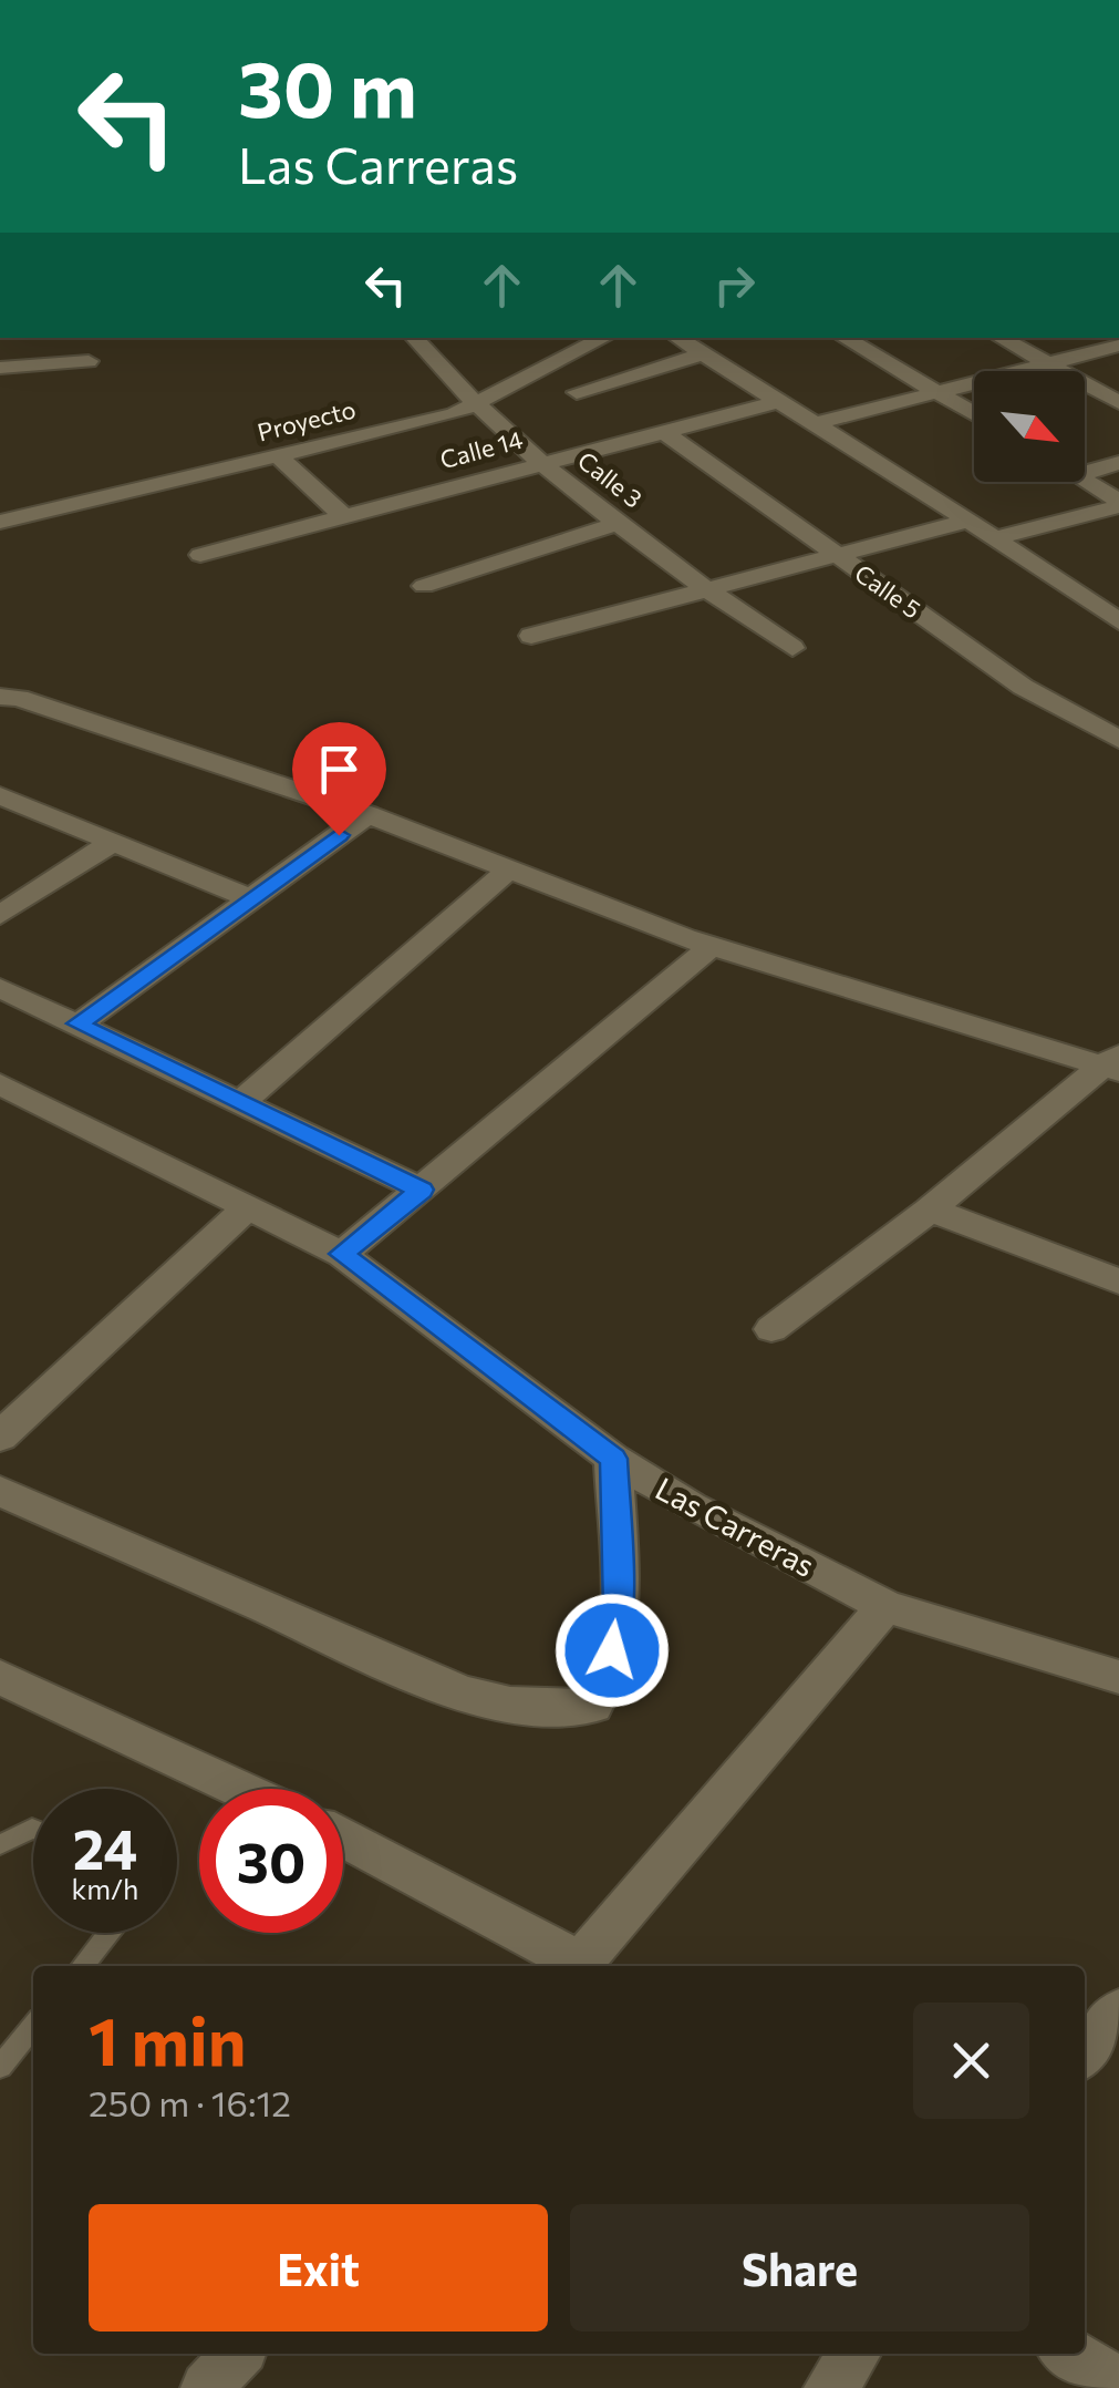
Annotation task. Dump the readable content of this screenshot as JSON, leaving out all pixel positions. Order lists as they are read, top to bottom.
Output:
{
  "streets": {
    "street": [
      "Proyecto",
      "Calle 14",
      "Calle 3",
      "Calle 5",
      "Las Carreras"
    ]
  },
  "crossings": [
    ["Proyecto", "Calle 3"],
    ["Calle 14", "Calle 3"],
    ["Calle 14", "Calle 5"]
  ],
  "north": "bottom right",
  "page": {
    "turn": ["30 m", "Las Carreras"],
    "speed": "24 km/h",
    "limit": "30",
    "heading": ["1 min", "250 m · 16:12"],
    "buttons": ["Exit", "Share"]
  }
}
